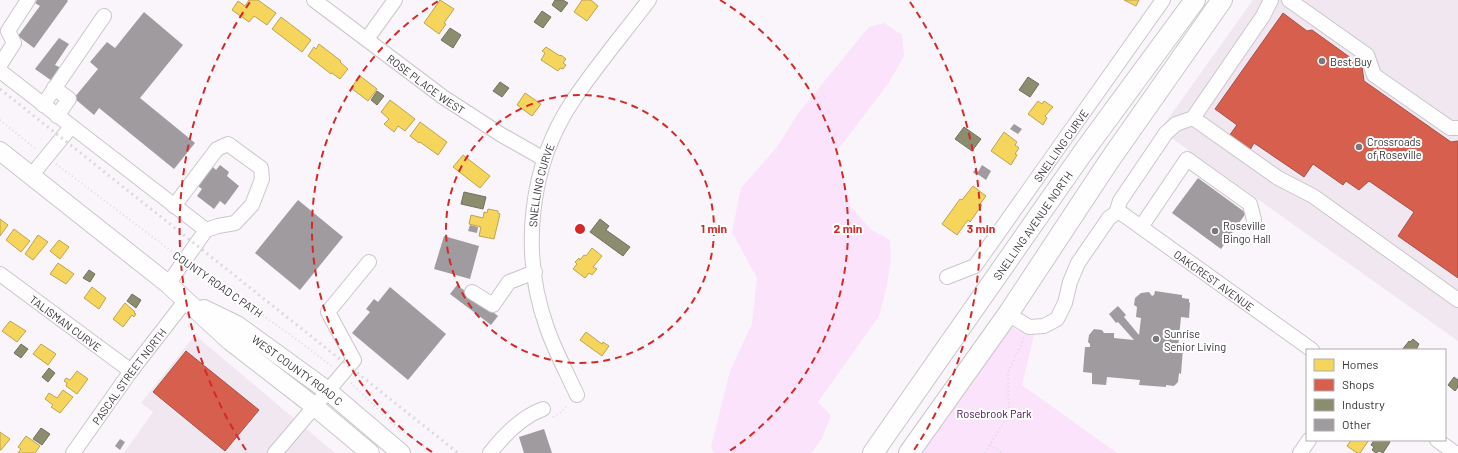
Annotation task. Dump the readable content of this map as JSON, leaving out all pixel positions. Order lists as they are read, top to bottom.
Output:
{
  "streets": {
    "highway": ["SNELLING AVENUE NORTH"],
    "main road": ["WEST COUNTY ROAD C"],
    "street": [
      "ROSE PLACE WEST",
      "SNELLING CURVE",
      "OAKCREST AVENUE",
      "TALISMAN CURVE",
      "PASCAL STREET NORTH"
    ],
    "path": ["COUNTY ROAD C PATH"]
  },
  "crossings": [
    ["ROSE PLACE WEST", "SNELLING CURVE"],
    ["TALISMAN CURVE", "PASCAL STREET NORTH"],
    ["WEST COUNTY ROAD C", "PASCAL STREET NORTH"]
  ],
  "parks": ["Rosebrook Park"],
  "places": [
    "Best Buy",
    "Crossroads of Roseville",
    "Roseville Bingo Hall",
    "Sunrise Senior Living"
  ],
  "legend": [
    "Homes",
    "Shops",
    "Industry",
    "Other"
  ],
  "rings": ["1 min", "2 min", "3 min"]
}
